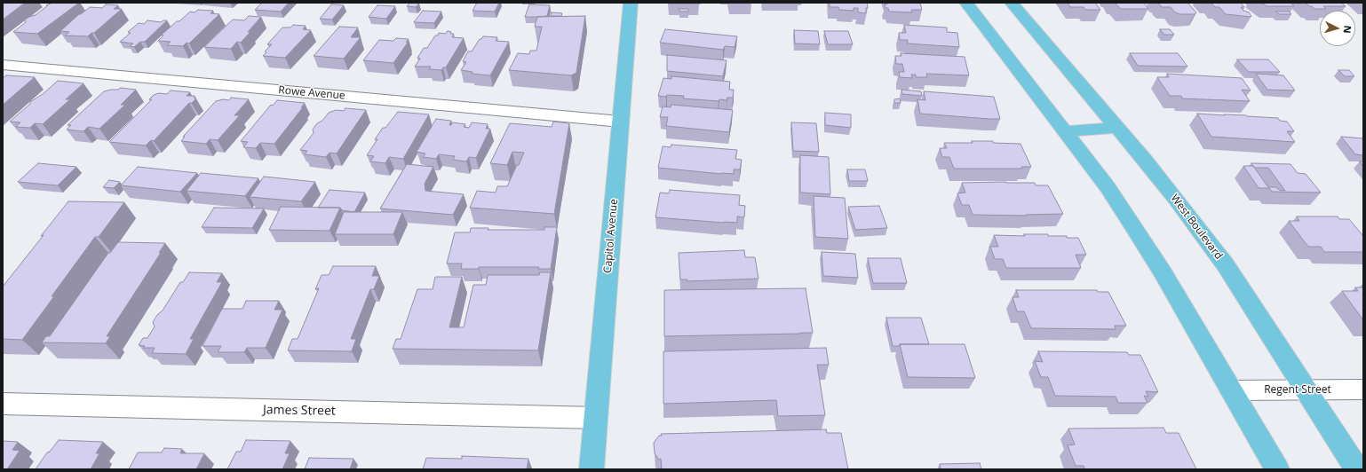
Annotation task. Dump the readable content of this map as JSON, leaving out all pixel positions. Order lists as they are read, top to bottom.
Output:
{
  "streets": {
    "main road": ["West Boulevard", "Capitol Avenue"],
    "street": ["Rowe Avenue", "Regent Street", "James Street"]
  },
  "crossings": [
    ["Rowe Avenue", "Capitol Avenue"],
    ["West Boulevard", "Regent Street"],
    ["Capitol Avenue", "James Street"]
  ],
  "north": "right"
}
